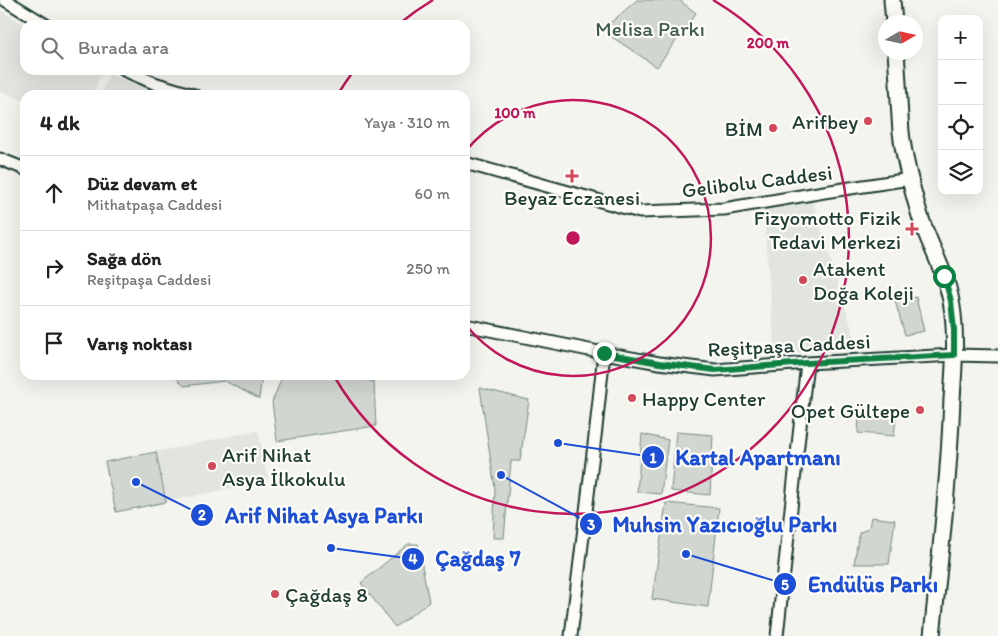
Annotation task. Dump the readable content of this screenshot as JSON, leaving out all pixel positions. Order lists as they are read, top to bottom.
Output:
{
  "streets": {
    "street": ["Gelibolu Caddesi", "Reşitpaşa Caddesi"]
  },
  "parks": ["Melisa Parkı"],
  "places": {
    "other": [
      "Arifbey",
      "BİM",
      "Atakent Doğa Koleji",
      "Happy Center",
      "Opet Gültepe",
      "Kartal Apartmanı",
      "Arif Nihat Asya İlkokulu",
      "Muhsin Yazıcıoğlu Parkı",
      "Arif Nihat Asya Parkı",
      "Çağdaş 7",
      "Endülüs Parkı",
      "Çağdaş 8"
    ],
    "health": ["Beyaz Eczanesi", "Fizyomotto Fizik Tedavi Merkezi"]
  },
  "north": "right",
  "page": {
    "map_buttons": ["+", "−"],
    "search": "Burada ara",
    "heading": ["4 dk", "Yaya · 310 m"],
    "list": [
      ["Düz devam et", "Mithatpaşa Caddesi", "60 m"],
      ["Sağa dön", "Reşitpaşa Caddesi", "250 m"],
      "Varış noktası"
    ]
  },
  "rings": ["200 m", "100 m"]
}
